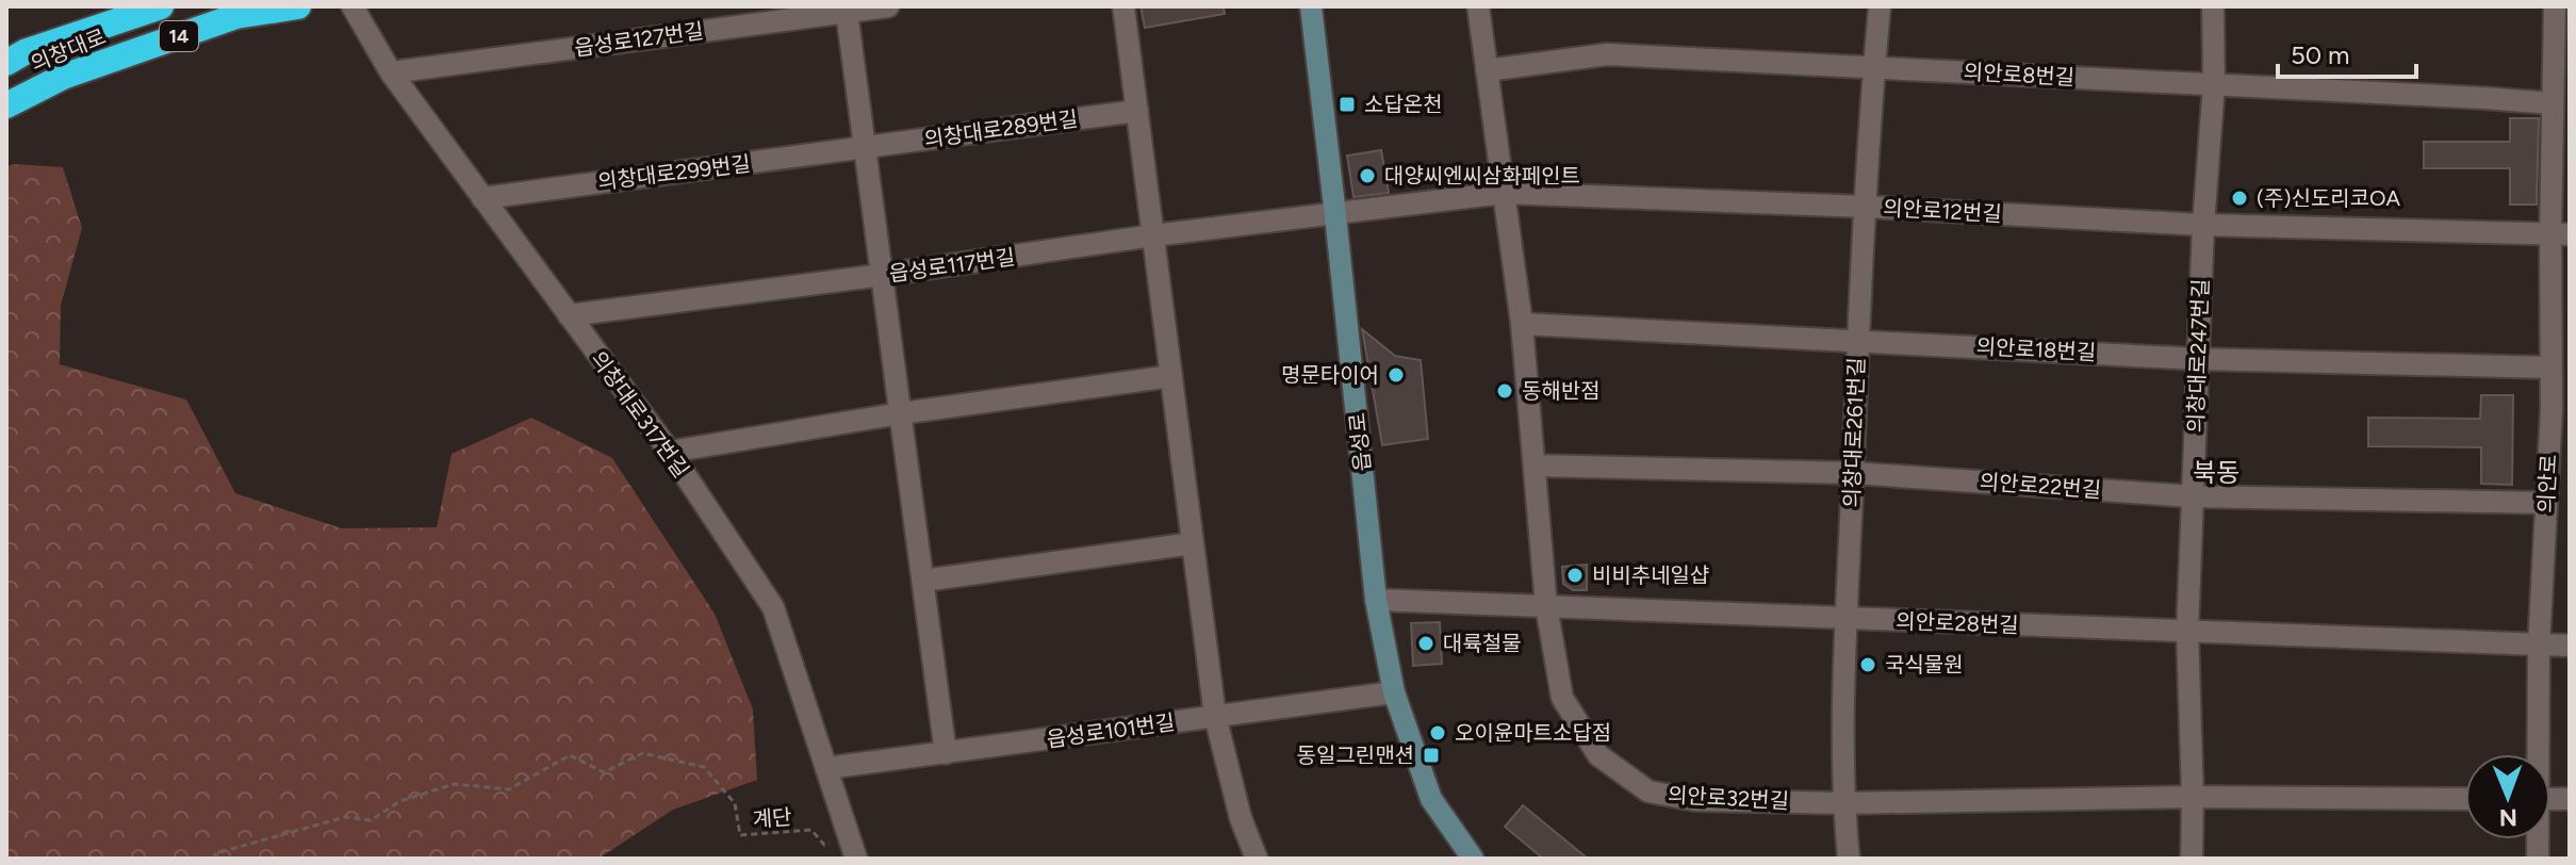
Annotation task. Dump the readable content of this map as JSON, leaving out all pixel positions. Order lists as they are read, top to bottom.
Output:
{
  "streets": {
    "highway": ["14", "의창대로"],
    "main road": ["읍성로"],
    "street": [
      "읍성로127번길",
      "의안로8번길",
      "의창대로289번길",
      "의창대로299번길",
      "의안로12번길",
      "읍성로117번길",
      "의안로18번길",
      "의창대로247번길",
      "의창대로317번길",
      "의창대로261번길",
      "의안로",
      "의안로22번길",
      "의안로28번길",
      "읍성로101번길",
      "의안로32번길"
    ],
    "path": ["계단"]
  },
  "crossings": [
    ["읍성로127번길", "의창대로317번길"],
    ["의안로8번길", "의창대로247번길"],
    ["의안로8번길", "의창대로261번길"],
    ["의안로8번길", "의안로"],
    ["의안로8번길", "의안로32번길"],
    ["의창대로289번길", "의창대로299번길"],
    ["의창대로299번길", "의창대로317번길"],
    ["의안로12번길", "읍성로117번길"],
    ["의안로12번길", "의창대로247번길"],
    ["의안로12번길", "의창대로261번길"],
    ["의안로12번길", "읍성로"],
    ["의안로12번길", "의안로"],
    ["의안로12번길", "의안로32번길"],
    ["읍성로117번길", "의창대로317번길"],
    ["읍성로117번길", "읍성로"],
    ["의안로18번길", "의창대로247번길"],
    ["의안로18번길", "의창대로261번길"],
    ["의안로18번길", "의안로"],
    ["의안로18번길", "의안로32번길"],
    ["의창대로247번길", "의안로22번길"],
    ["의창대로247번길", "의안로28번길"],
    ["의창대로247번길", "의안로32번길"],
    ["의창대로317번길", "읍성로101번길"],
    ["의창대로317번길", "계단"],
    ["의창대로261번길", "의안로22번길"],
    ["의창대로261번길", "의안로28번길"],
    ["의창대로261번길", "의안로32번길"],
    ["읍성로", "의안로28번길"],
    ["읍성로", "읍성로101번길"],
    ["의안로", "의안로22번길"],
    ["의안로", "의안로28번길"],
    ["의안로22번길", "의안로32번길"],
    ["의안로28번길", "의안로32번길"]
  ],
  "districts": ["북동"],
  "places": {
    "transit": ["소답온천", "동일그린맨션"],
    "other": [
      "대양씨엔씨삼화페인트",
      "(주)신도리코OA",
      "명문타이어",
      "동해반점",
      "비비추네일샵",
      "대륙철물",
      "국식물원",
      "오이윤마트소답점"
    ]
  },
  "scale_bar": "50 m",
  "north": "bottom"
}
